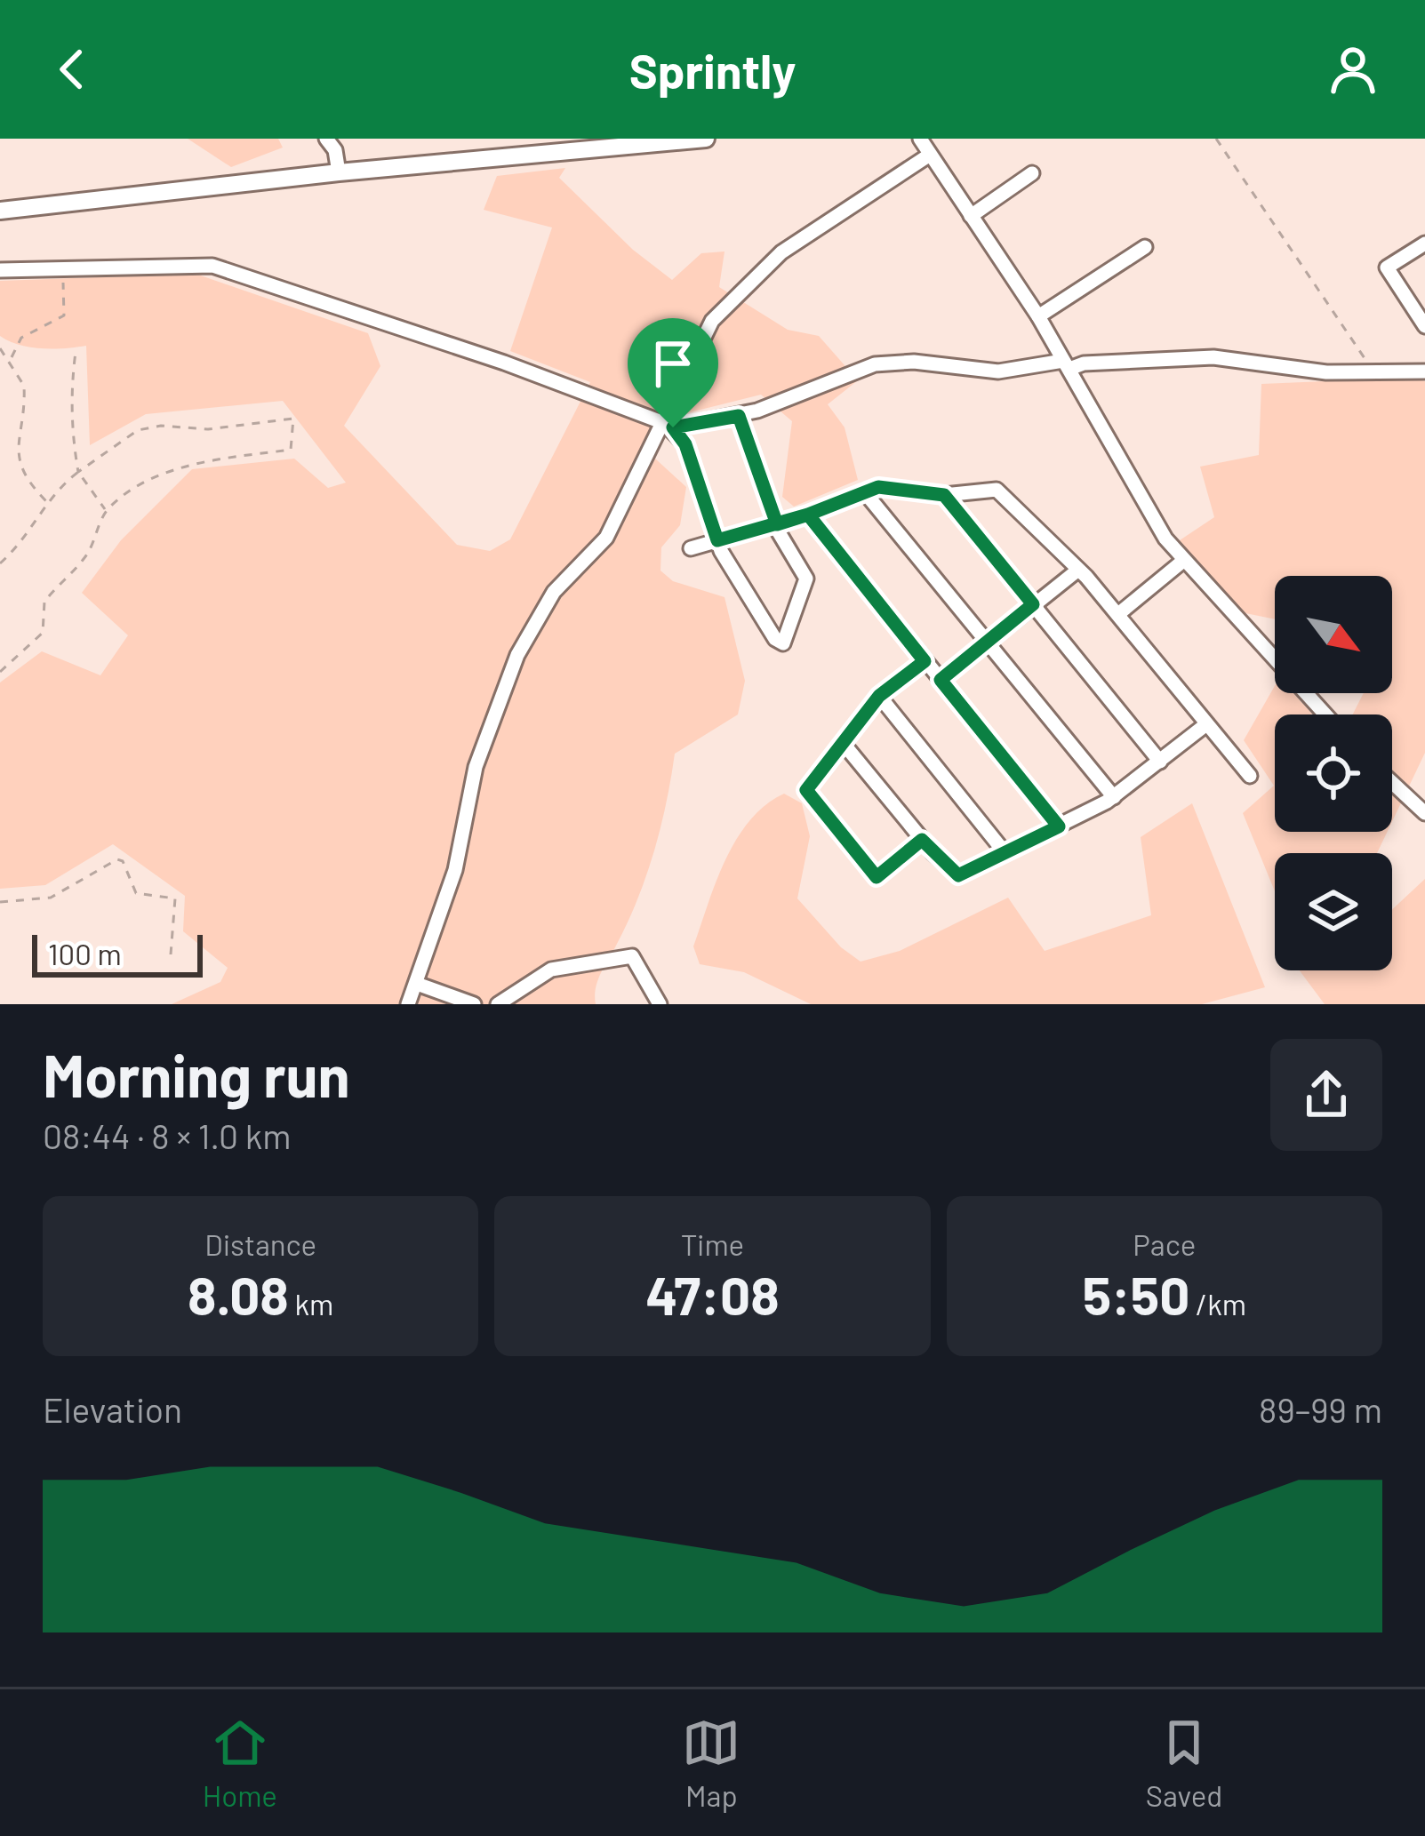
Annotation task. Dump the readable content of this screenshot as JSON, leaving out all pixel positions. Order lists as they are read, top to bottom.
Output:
{
  "scale_bar": "100 m",
  "north": "bottom right",
  "page": {
    "header": "Sprintly",
    "scale": "100 m",
    "heading": ["Morning run", "08:44 · 8 × 1.0 km"],
    "stats": [
      ["Distance", "8.08 km"],
      ["Time", "47:08"],
      ["Pace", "5:50 /km"]
    ],
    "chart": ["Elevation", "89–99 m"],
    "tabs": ["Home", "Map", "Saved"]
  }
}
